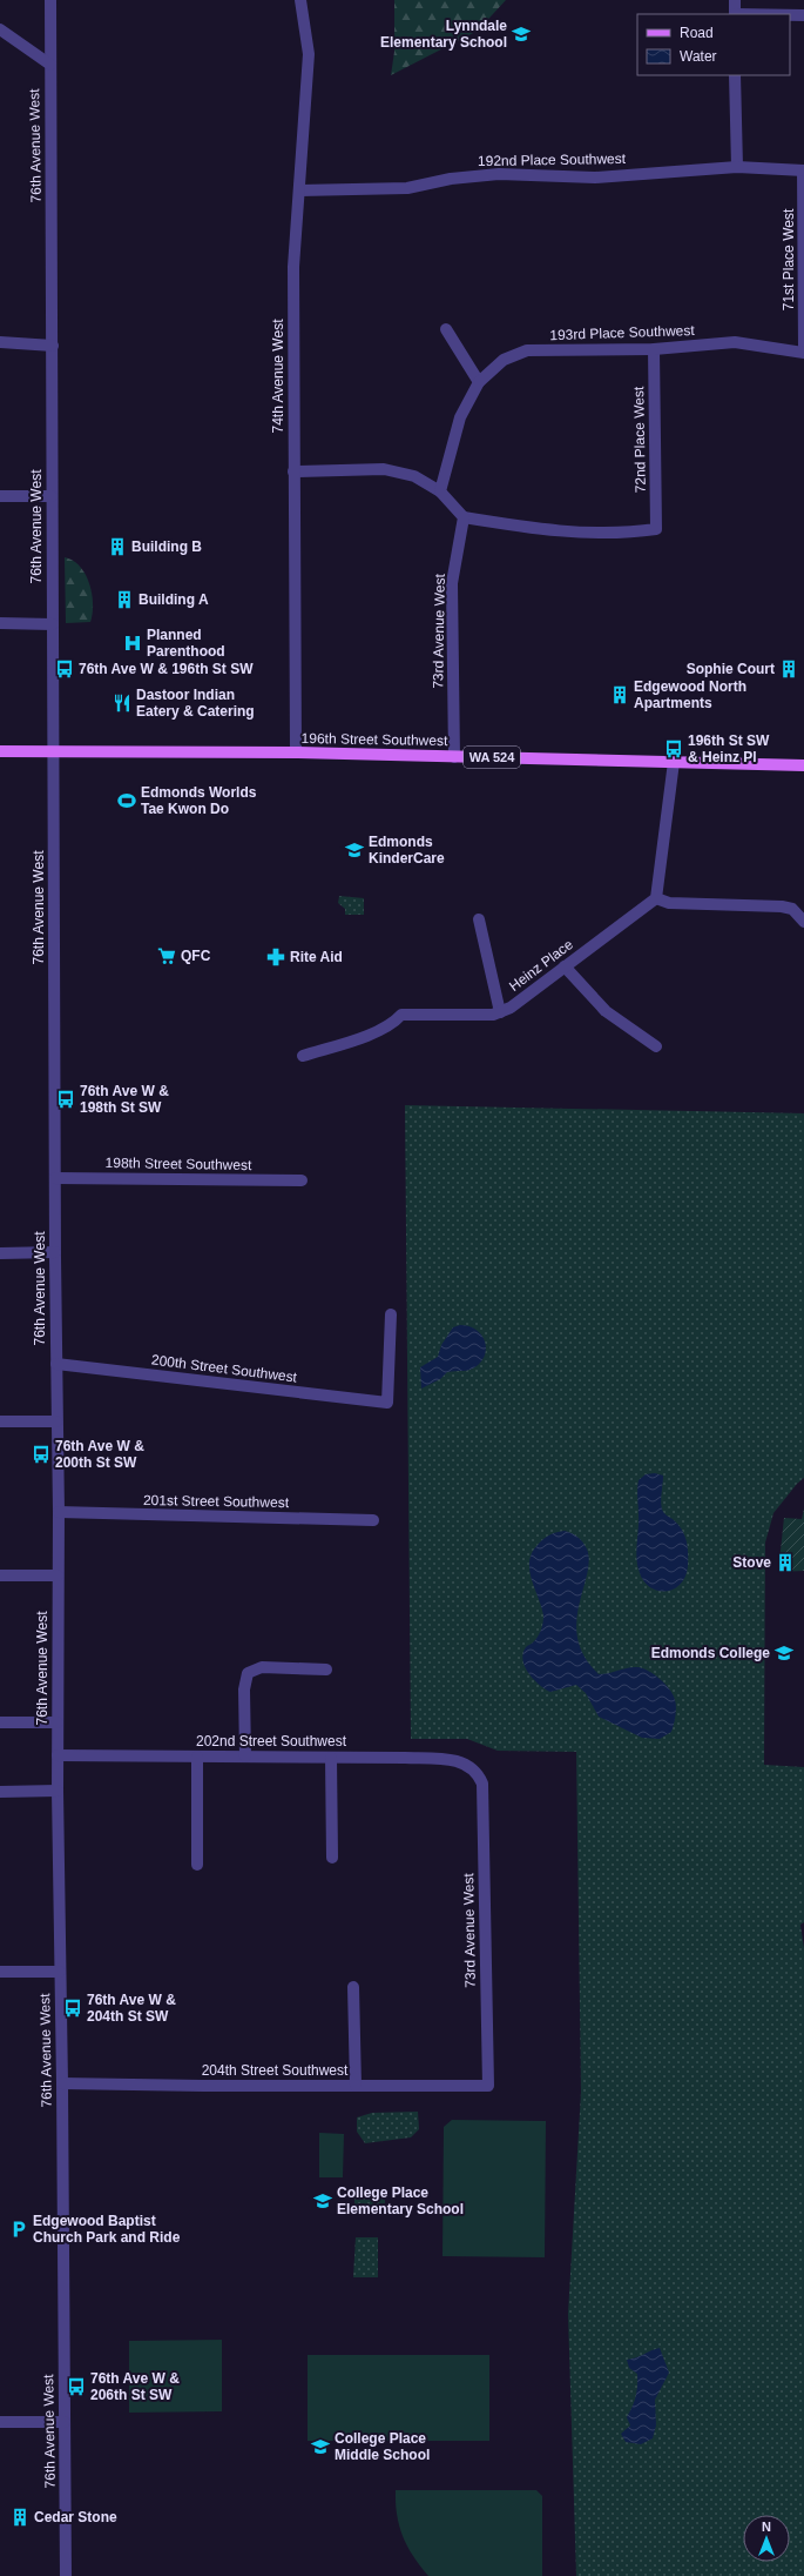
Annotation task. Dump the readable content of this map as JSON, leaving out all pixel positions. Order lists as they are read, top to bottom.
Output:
{
  "streets": {
    "main road": ["196th Street Southwest", "WA 524"],
    "street": [
      "76th Avenue West",
      "192nd Place Southwest",
      "71st Place West",
      "193rd Place Southwest",
      "74th Avenue West",
      "72nd Place West",
      "73rd Avenue West",
      "Heinz Place",
      "198th Street Southwest",
      "200th Street Southwest",
      "201st Street Southwest",
      "202nd Street Southwest",
      "204th Street Southwest"
    ]
  },
  "crossings": [
    ["76th Avenue West", "196th Street Southwest"],
    ["76th Avenue West", "198th Street Southwest"],
    ["76th Avenue West", "200th Street Southwest"],
    ["76th Avenue West", "201st Street Southwest"],
    ["76th Avenue West", "202nd Street Southwest"],
    ["76th Avenue West", "204th Street Southwest"],
    ["192nd Place Southwest", "71st Place West"],
    ["192nd Place Southwest", "74th Avenue West"],
    ["193rd Place Southwest", "72nd Place West"],
    ["74th Avenue West", "196th Street Southwest"],
    ["72nd Place West", "73rd Avenue West"],
    ["73rd Avenue West", "196th Street Southwest"],
    ["73rd Avenue West", "202nd Street Southwest"],
    ["73rd Avenue West", "204th Street Southwest"]
  ],
  "places": {
    "school or university": [
      "Lynndale Elementary School",
      "Edmonds KinderCare",
      "Edmonds College",
      "College Place Elementary School",
      "College Place Middle School"
    ],
    "building": [
      "Building B",
      "Building A",
      "Sophie Court",
      "Edgewood North Apartments",
      "Stove",
      "Cedar Stone"
    ],
    "hospital": ["Planned Parenthood"],
    "bus stop": [
      "76th Ave W & 196th St SW",
      "196th St SW & Heinz Pl",
      "76th Ave W & 198th St SW",
      "76th Ave W & 200th St SW",
      "76th Ave W & 204th St SW",
      "76th Ave W & 206th St SW"
    ],
    "restaurant": ["Dastoor Indian Eatery & Catering"],
    "sports": ["Edmonds Worlds Tae Kwon Do"],
    "supermarket": ["QFC"],
    "pharmacy": ["Rite Aid"],
    "parking": ["Edgewood Baptist Church Park and Ride"]
  },
  "legend": ["Road", "Water"],
  "north": "top"
}
